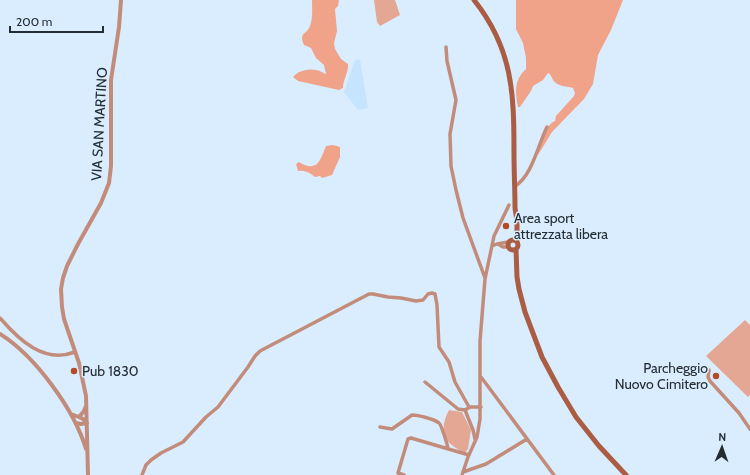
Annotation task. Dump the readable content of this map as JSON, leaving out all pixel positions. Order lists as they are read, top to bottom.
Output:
{
  "streets": {
    "street": ["VIA SAN MARTINO"]
  },
  "places": ["Area sport attrezzata libera", "Pub 1830", "Parcheggio Nuovo Cimitero"],
  "scale_bar": "200 m",
  "north": "top"
}
